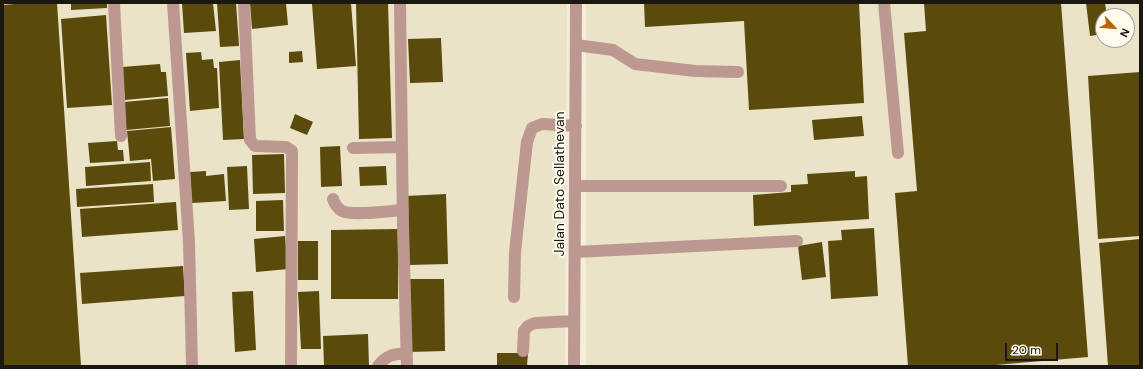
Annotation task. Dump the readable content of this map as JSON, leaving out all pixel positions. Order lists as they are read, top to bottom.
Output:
{
  "streets": {
    "street": ["Jalan Dato Sellathevan"]
  },
  "scale_bar": "20 m",
  "north": "bottom right"
}
